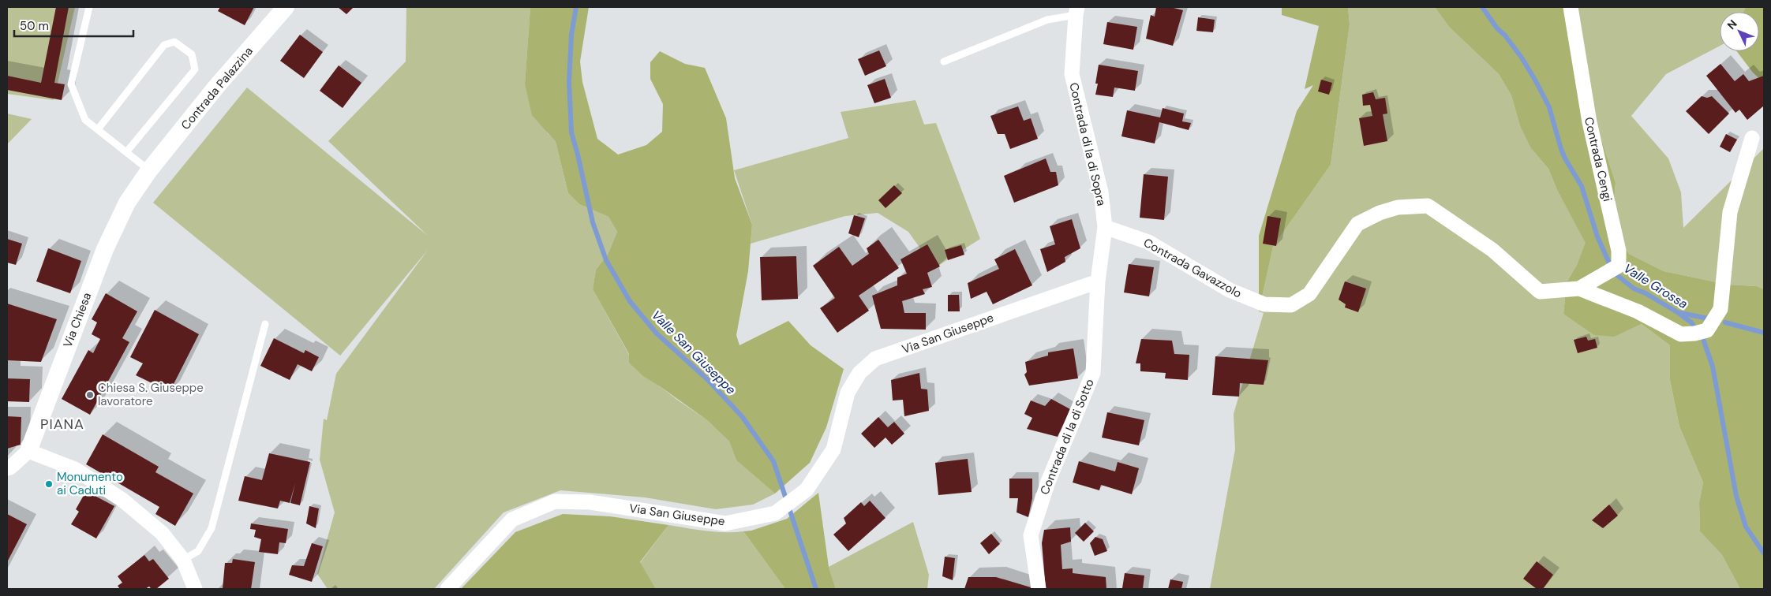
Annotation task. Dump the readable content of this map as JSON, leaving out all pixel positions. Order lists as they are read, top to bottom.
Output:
{
  "streets": {
    "street": [
      "Contrada Palazzina",
      "Contrada di la di Sopra",
      "Contrada Cengi",
      "Contrada Gavazzolo",
      "Via Chiesa",
      "Via San Giuseppe",
      "Contrada di la di Sotto"
    ]
  },
  "crossings": [
    ["Contrada Palazzina", "Via Chiesa"],
    ["Contrada di la di Sopra", "Contrada Gavazzolo"],
    ["Contrada di la di Sopra", "Via San Giuseppe"],
    ["Contrada di la di Sopra", "Contrada di la di Sotto"],
    ["Contrada Cengi", "Contrada Gavazzolo"],
    ["Via San Giuseppe", "Contrada di la di Sotto"]
  ],
  "districts": ["PIANA"],
  "water": ["Valle Grossa", "Valle San Giuseppe"],
  "places": ["Chiesa S. Giuseppe lavoratore", "Monumento ai Caduti"],
  "scale_bar": "50 m",
  "north": "top left"
}
